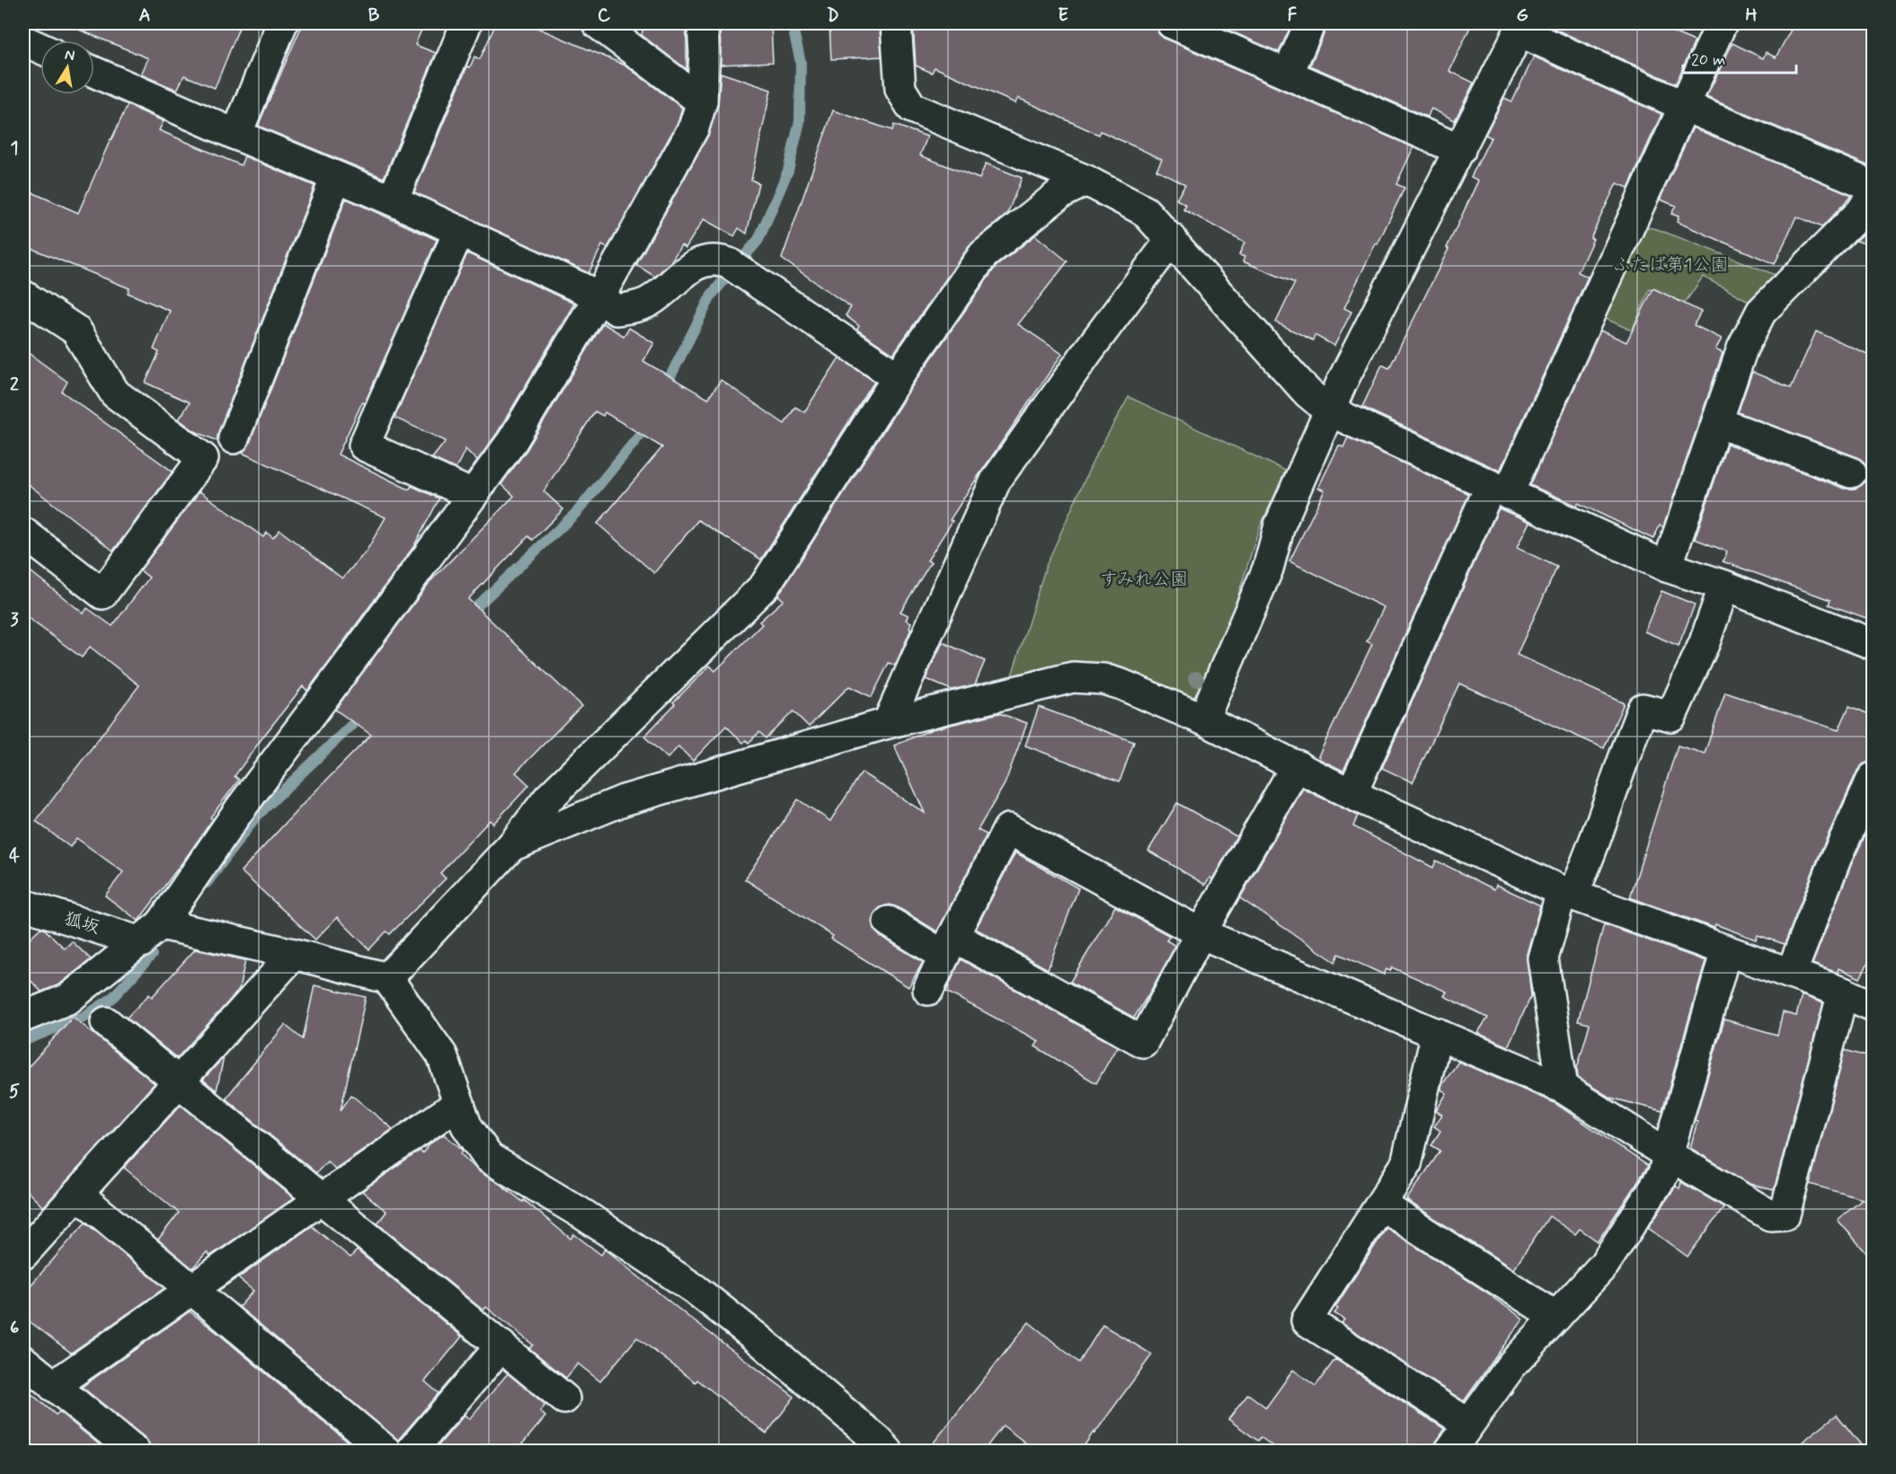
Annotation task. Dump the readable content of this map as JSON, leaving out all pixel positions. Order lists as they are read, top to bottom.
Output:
{
  "streets": {
    "street": ["狐坂"]
  },
  "parks": ["ふたば第1公園", "すみれ公園"],
  "scale_bar": "20 m",
  "north": "top",
  "grid": {
    "columns": [
      "A",
      "B",
      "C",
      "D",
      "E",
      "F",
      "G",
      "H"
    ],
    "rows": [
      "1",
      "2",
      "3",
      "4",
      "5",
      "6"
    ]
  }
}
